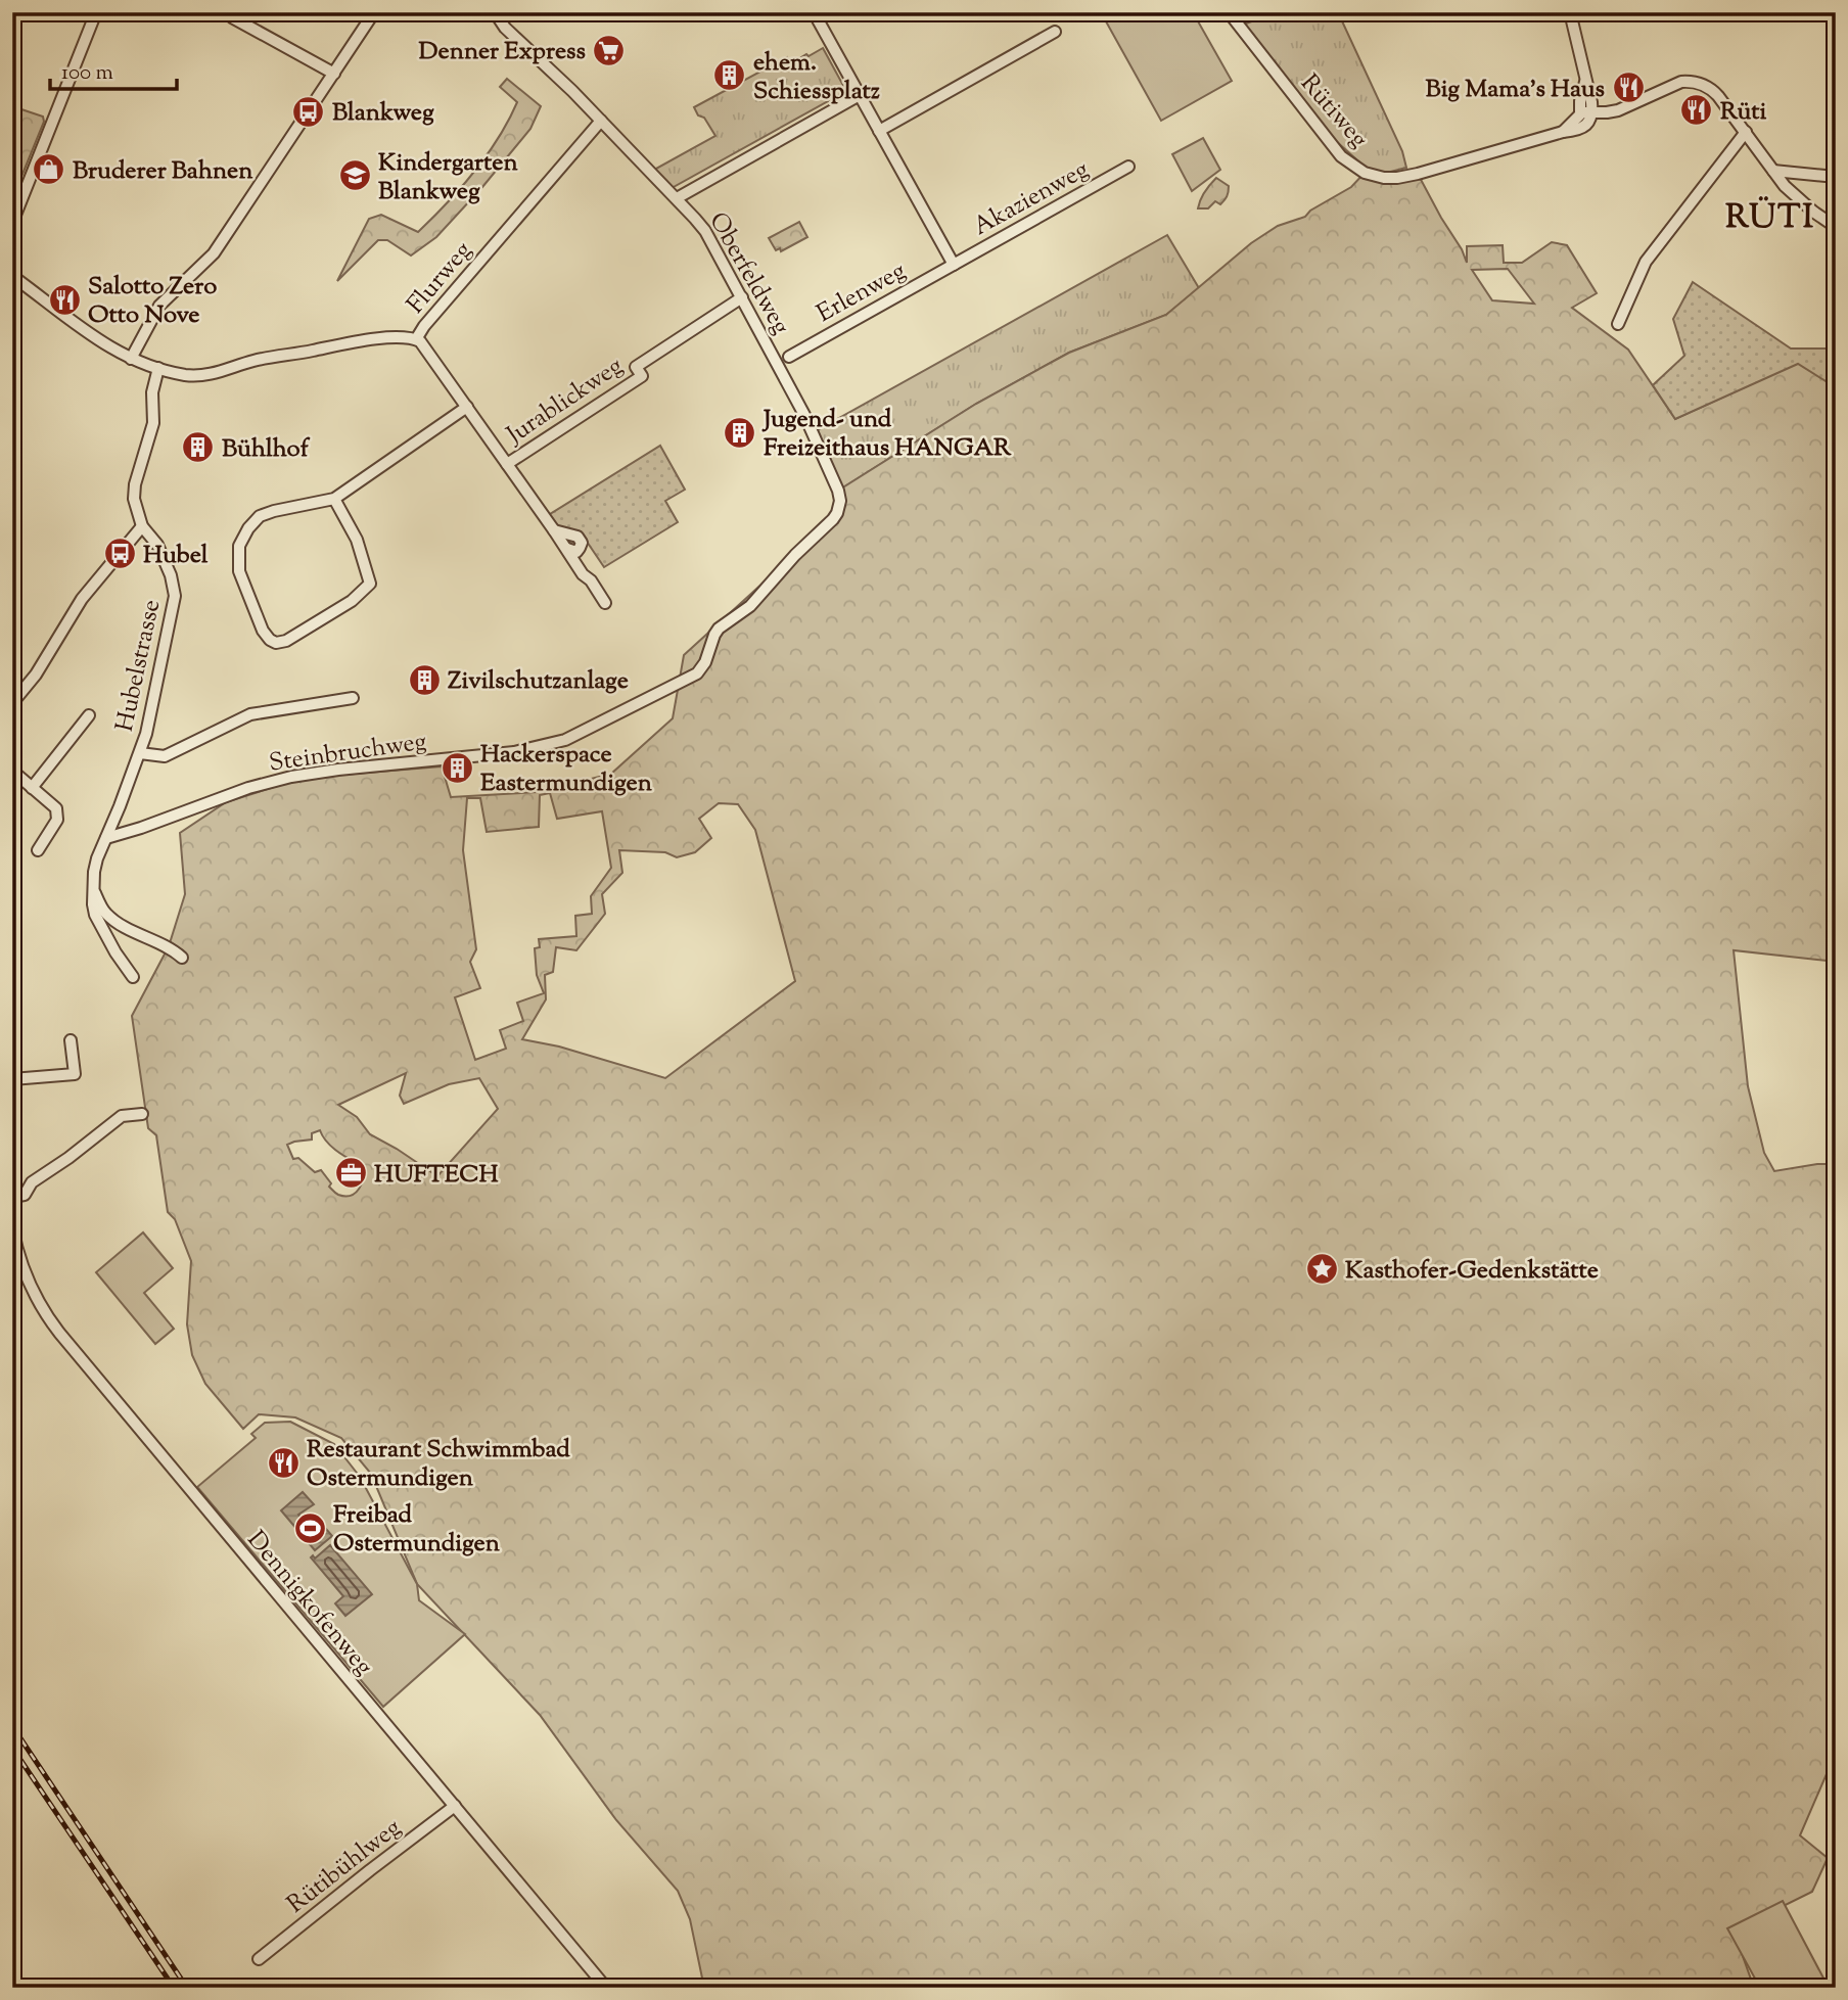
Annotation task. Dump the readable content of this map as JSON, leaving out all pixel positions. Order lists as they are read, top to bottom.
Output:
{
  "streets": {
    "street": [
      "Rütiweg",
      "Akazienweg",
      "Oberfeldweg",
      "Flurweg",
      "Erlenweg",
      "Jurablickweg",
      "Hubelstrasse",
      "Steinbruchweg",
      "Dennigkofenweg",
      "Rütibühlweg"
    ]
  },
  "crossings": [
    ["Akazienweg", "Erlenweg"],
    ["Oberfeldweg", "Flurweg"],
    ["Oberfeldweg", "Jurablickweg"],
    ["Oberfeldweg", "Steinbruchweg"],
    ["Flurweg", "Hubelstrasse"],
    ["Hubelstrasse", "Steinbruchweg"],
    ["Dennigkofenweg", "Rütibühlweg"]
  ],
  "districts": ["RÜTI"],
  "places": {
    "supermarket": ["Denner Express"],
    "building": [
      "ehem. Schiessplatz",
      "Jugend- und Freizeithaus HANGAR",
      "Bühlhof",
      "Zivilschutzanlage",
      "Hackerspace Eastermundigen"
    ],
    "restaurant": [
      "Big Mama's Haus",
      "Rüti",
      "Salotto Zero Otto Nove",
      "Restaurant Schwimmbad Ostermundigen"
    ],
    "bus stop": ["Blankweg", "Hubel"],
    "shop": ["Bruderer Bahnen"],
    "school or university": ["Kindergarten Blankweg"],
    "office": ["HUFTECH"],
    "place": ["Kasthofer-Gedenkstätte"],
    "sports": ["Freibad Ostermundigen"]
  },
  "scale_bar": "100 m"
}
